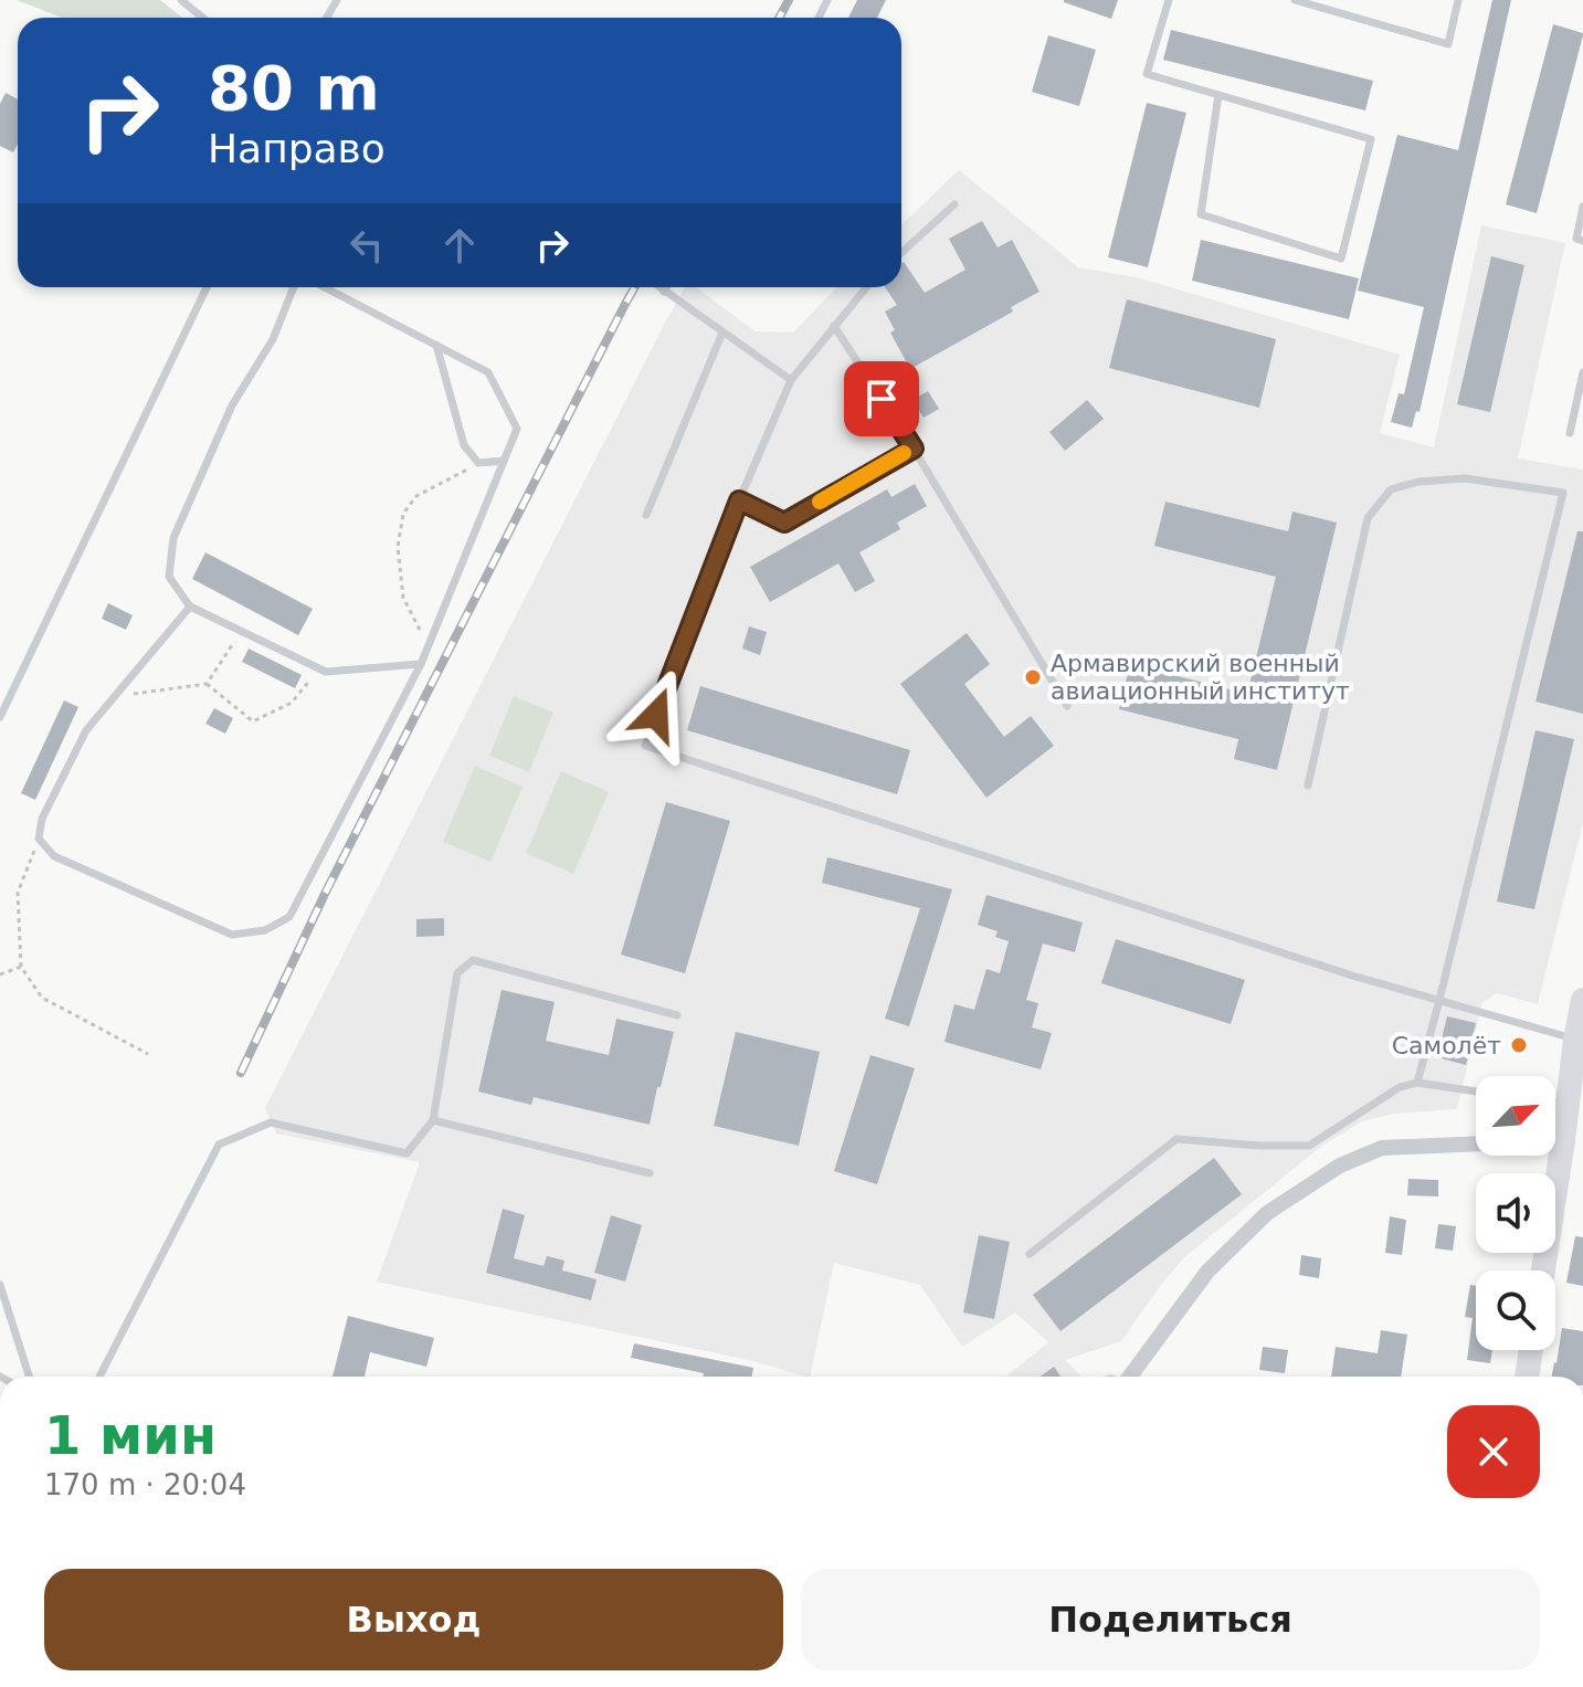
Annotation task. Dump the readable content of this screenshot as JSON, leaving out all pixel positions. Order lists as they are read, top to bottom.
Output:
{
  "places": ["Армавирский военный авиационный институт", "Самолёт"],
  "north": "top right",
  "page": {
    "turn": ["80 m", "Направо"],
    "heading": ["1 мин", "170 m · 20:04"],
    "buttons": ["Выход", "Поделиться"]
  }
}
